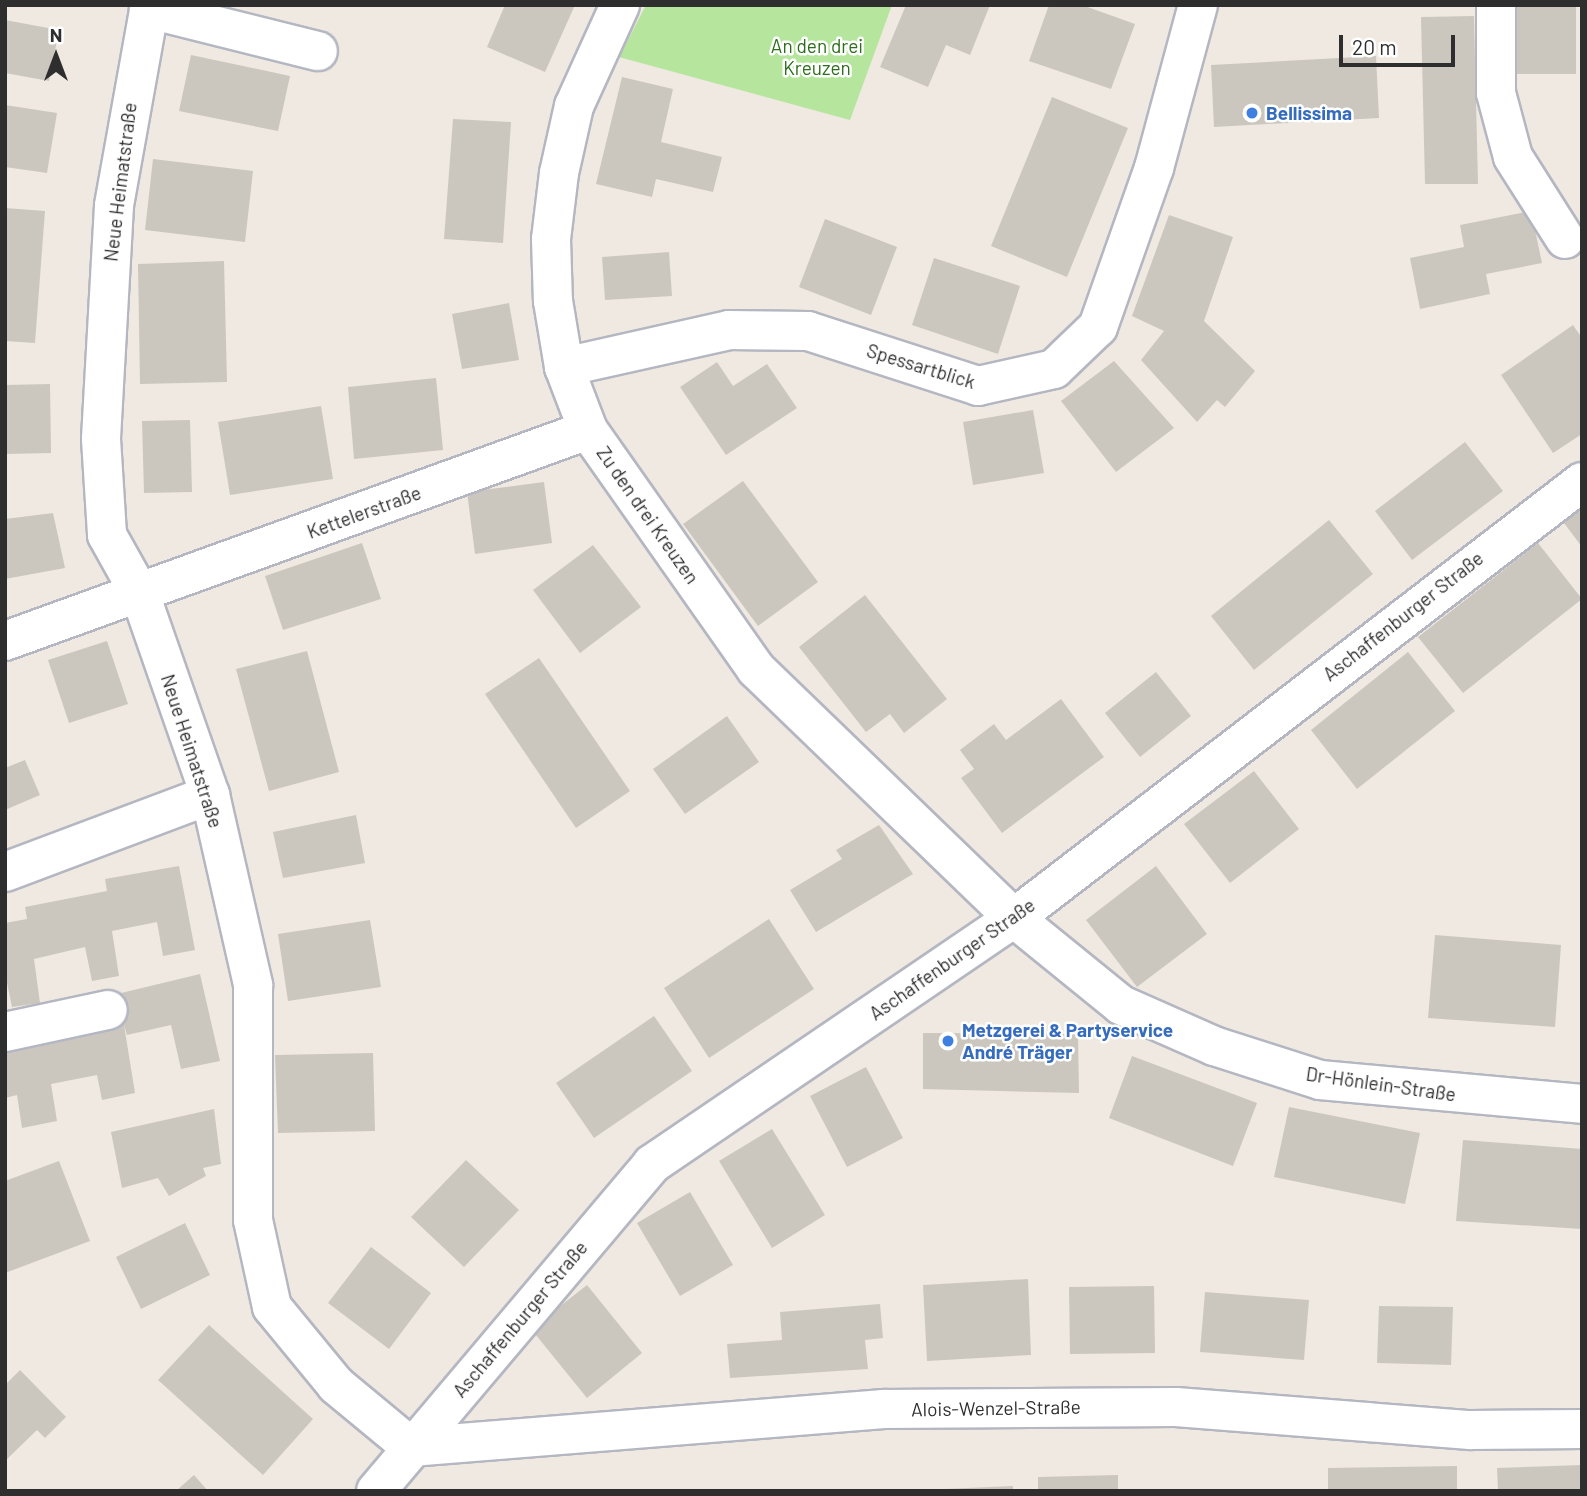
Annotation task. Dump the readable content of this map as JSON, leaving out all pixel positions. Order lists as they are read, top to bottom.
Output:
{
  "streets": {
    "street": [
      "Neue Heimatstraße",
      "Spessartblick",
      "Kettelerstraße",
      "Zu den drei Kreuzen",
      "Aschaffenburger Straße",
      "Dr-Hönlein-Straße",
      "Alois-Wenzel-Straße"
    ]
  },
  "crossings": [
    ["Neue Heimatstraße", "Kettelerstraße"],
    ["Neue Heimatstraße", "Aschaffenburger Straße"],
    ["Neue Heimatstraße", "Alois-Wenzel-Straße"],
    ["Spessartblick", "Zu den drei Kreuzen"],
    ["Kettelerstraße", "Zu den drei Kreuzen"],
    ["Zu den drei Kreuzen", "Aschaffenburger Straße"],
    ["Zu den drei Kreuzen", "Dr-Hönlein-Straße"],
    ["Aschaffenburger Straße", "Dr-Hönlein-Straße"],
    ["Aschaffenburger Straße", "Alois-Wenzel-Straße"]
  ],
  "parks": ["An den drei Kreuzen"],
  "places": ["Bellissima", "Metzgerei & Partyservice André Träger"],
  "scale_bar": "20 m",
  "north": "top"
}
